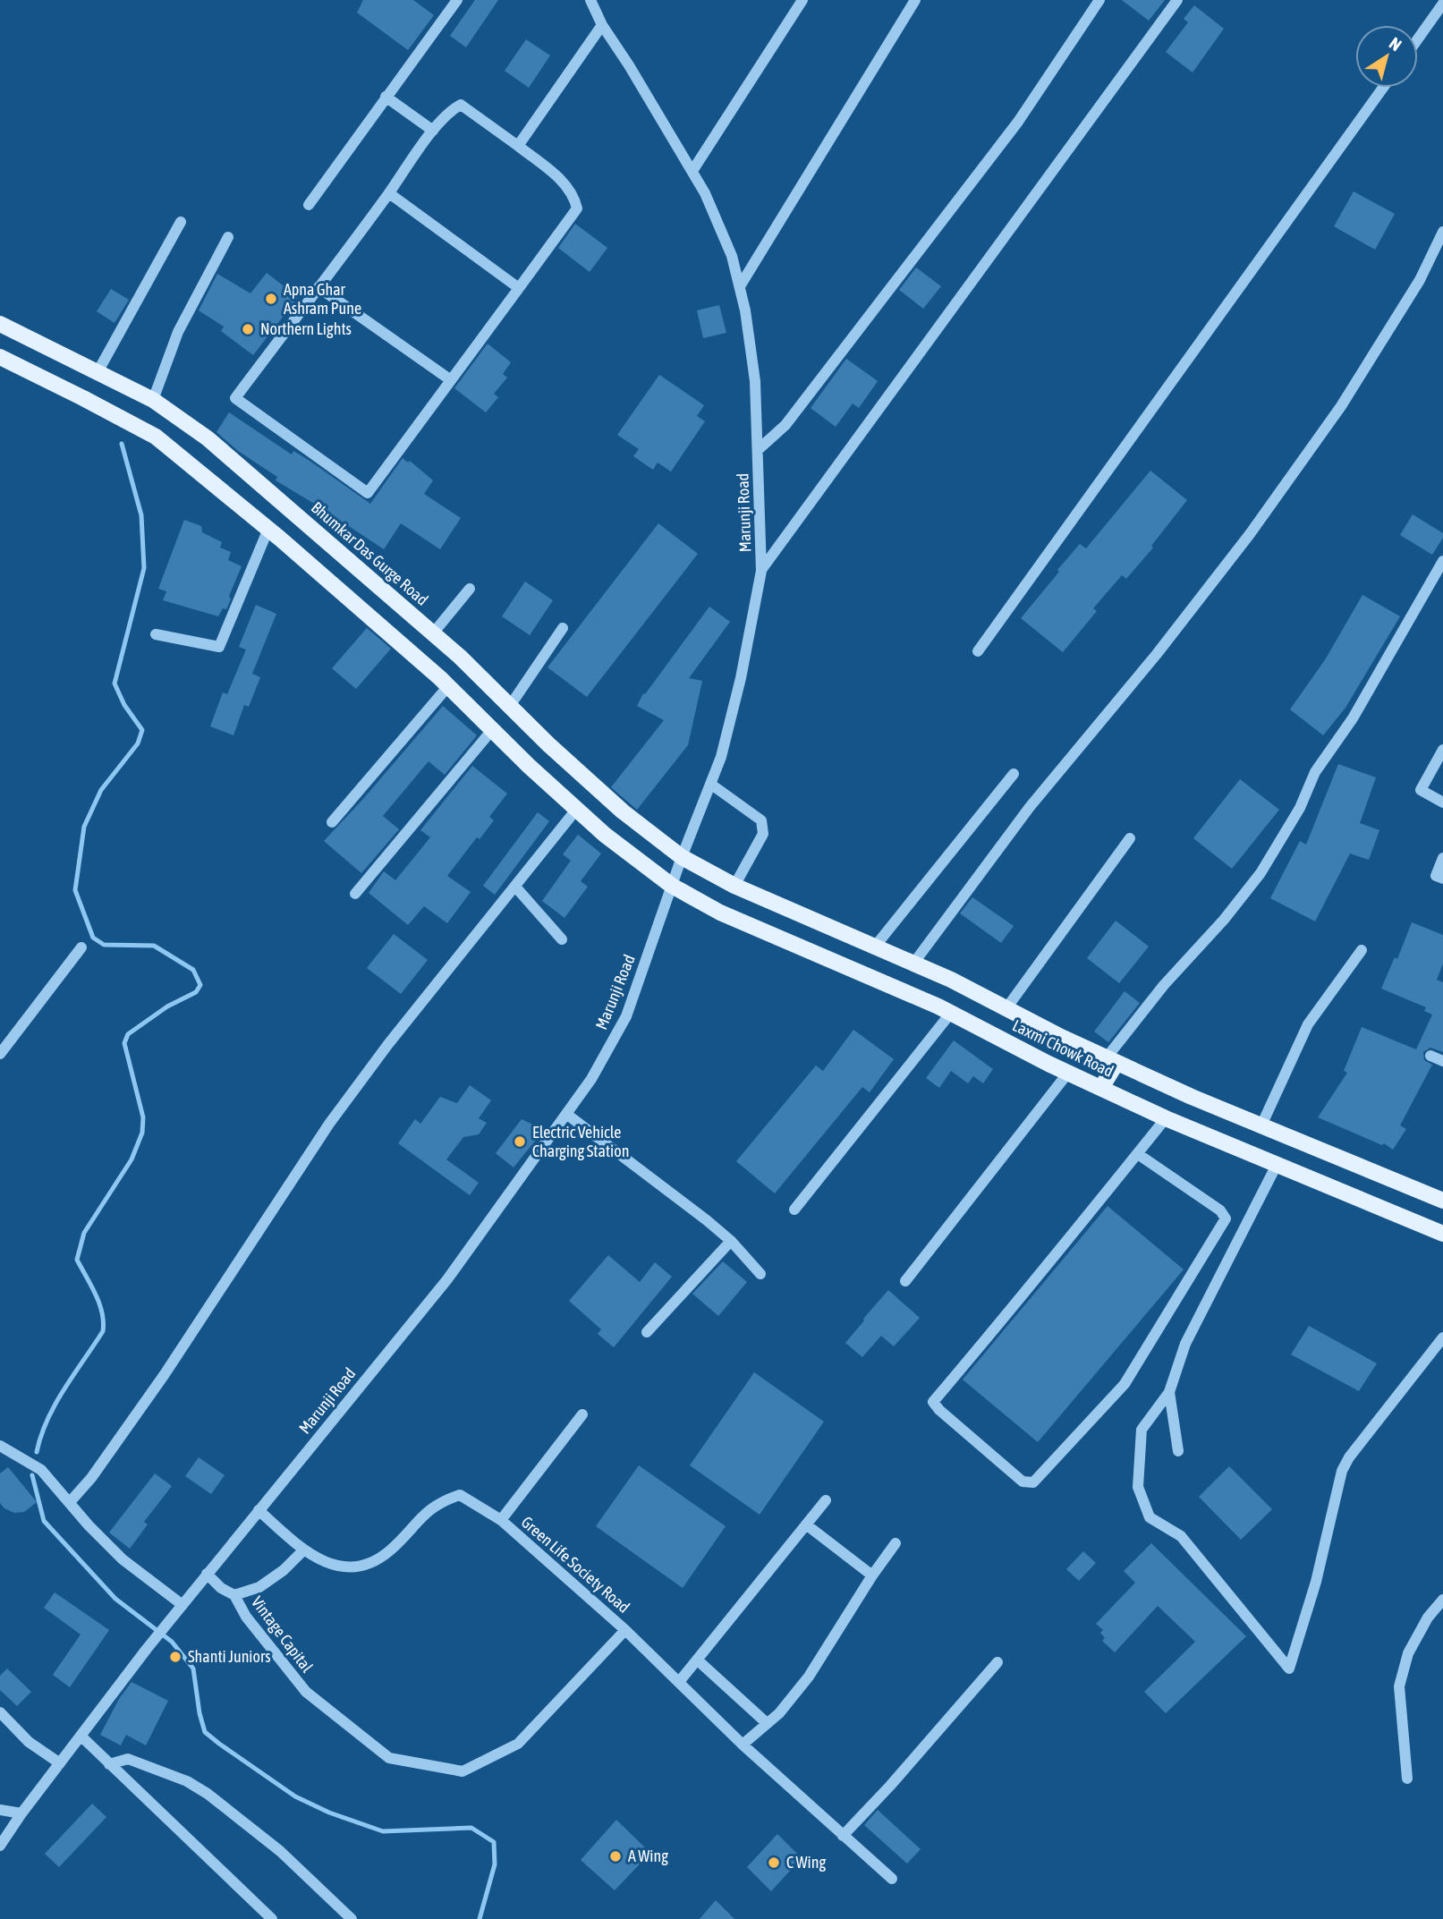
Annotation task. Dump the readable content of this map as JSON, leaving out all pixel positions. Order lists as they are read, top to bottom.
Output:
{
  "streets": {
    "main road": ["Bhumkar Das Gurge Road", "Laxmi Chowk Road"],
    "street": ["Marunji Road", "Green Life Society Road", "Vintage Capital"]
  },
  "crossings": [
    ["Marunji Road", "Bhumkar Das Gurge Road"],
    ["Marunji Road", "Laxmi Chowk Road"],
    ["Marunji Road", "Green Life Society Road"],
    ["Marunji Road", "Vintage Capital"],
    ["Bhumkar Das Gurge Road", "Laxmi Chowk Road"],
    ["Green Life Society Road", "Vintage Capital"]
  ],
  "places": [
    "Apna Ghar Ashram Pune",
    "Northern Lights",
    "Electric Vehicle Charging Station",
    "Shanti Juniors",
    "A Wing",
    "C Wing"
  ],
  "north": "top right"
}
